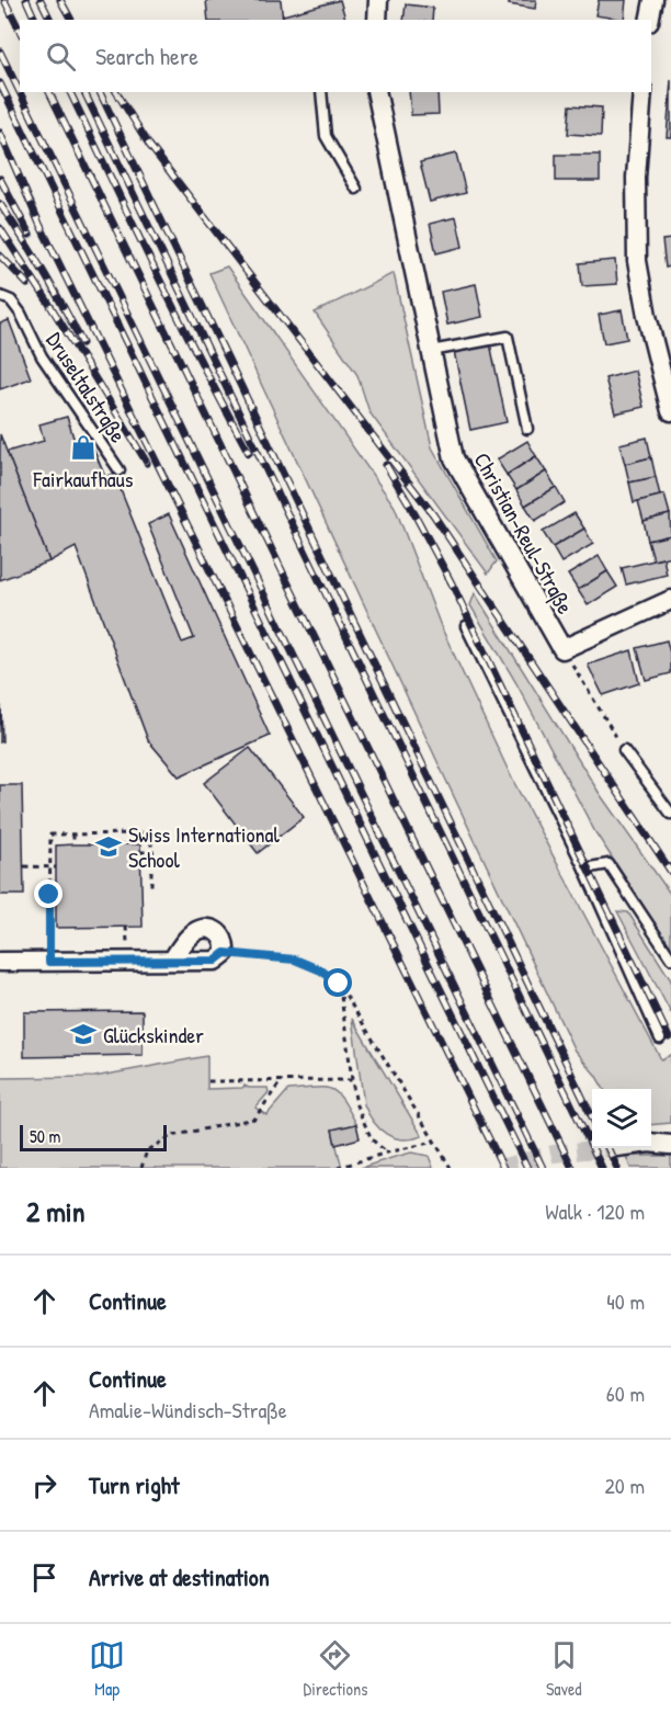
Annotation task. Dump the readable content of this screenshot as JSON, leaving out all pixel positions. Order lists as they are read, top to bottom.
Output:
{
  "streets": {
    "street": ["Christian-Reul-Straße"],
    "lane": ["Druseltalstraße"]
  },
  "places": {
    "shop": ["Fairkaufhaus"],
    "school or university": ["Swiss International School", "Glückskinder"]
  },
  "scale_bar": "50 m",
  "page": {
    "search": "Search here",
    "scale": "50 m",
    "heading": ["2 min", "Walk · 120 m"],
    "list": [
      ["Continue", "40 m"],
      ["Continue", "Amalie-Wündisch-Straße", "60 m"],
      ["Turn right", "20 m"],
      "Arrive at destination"
    ],
    "nav": ["Map", "Directions", "Saved"]
  }
}
